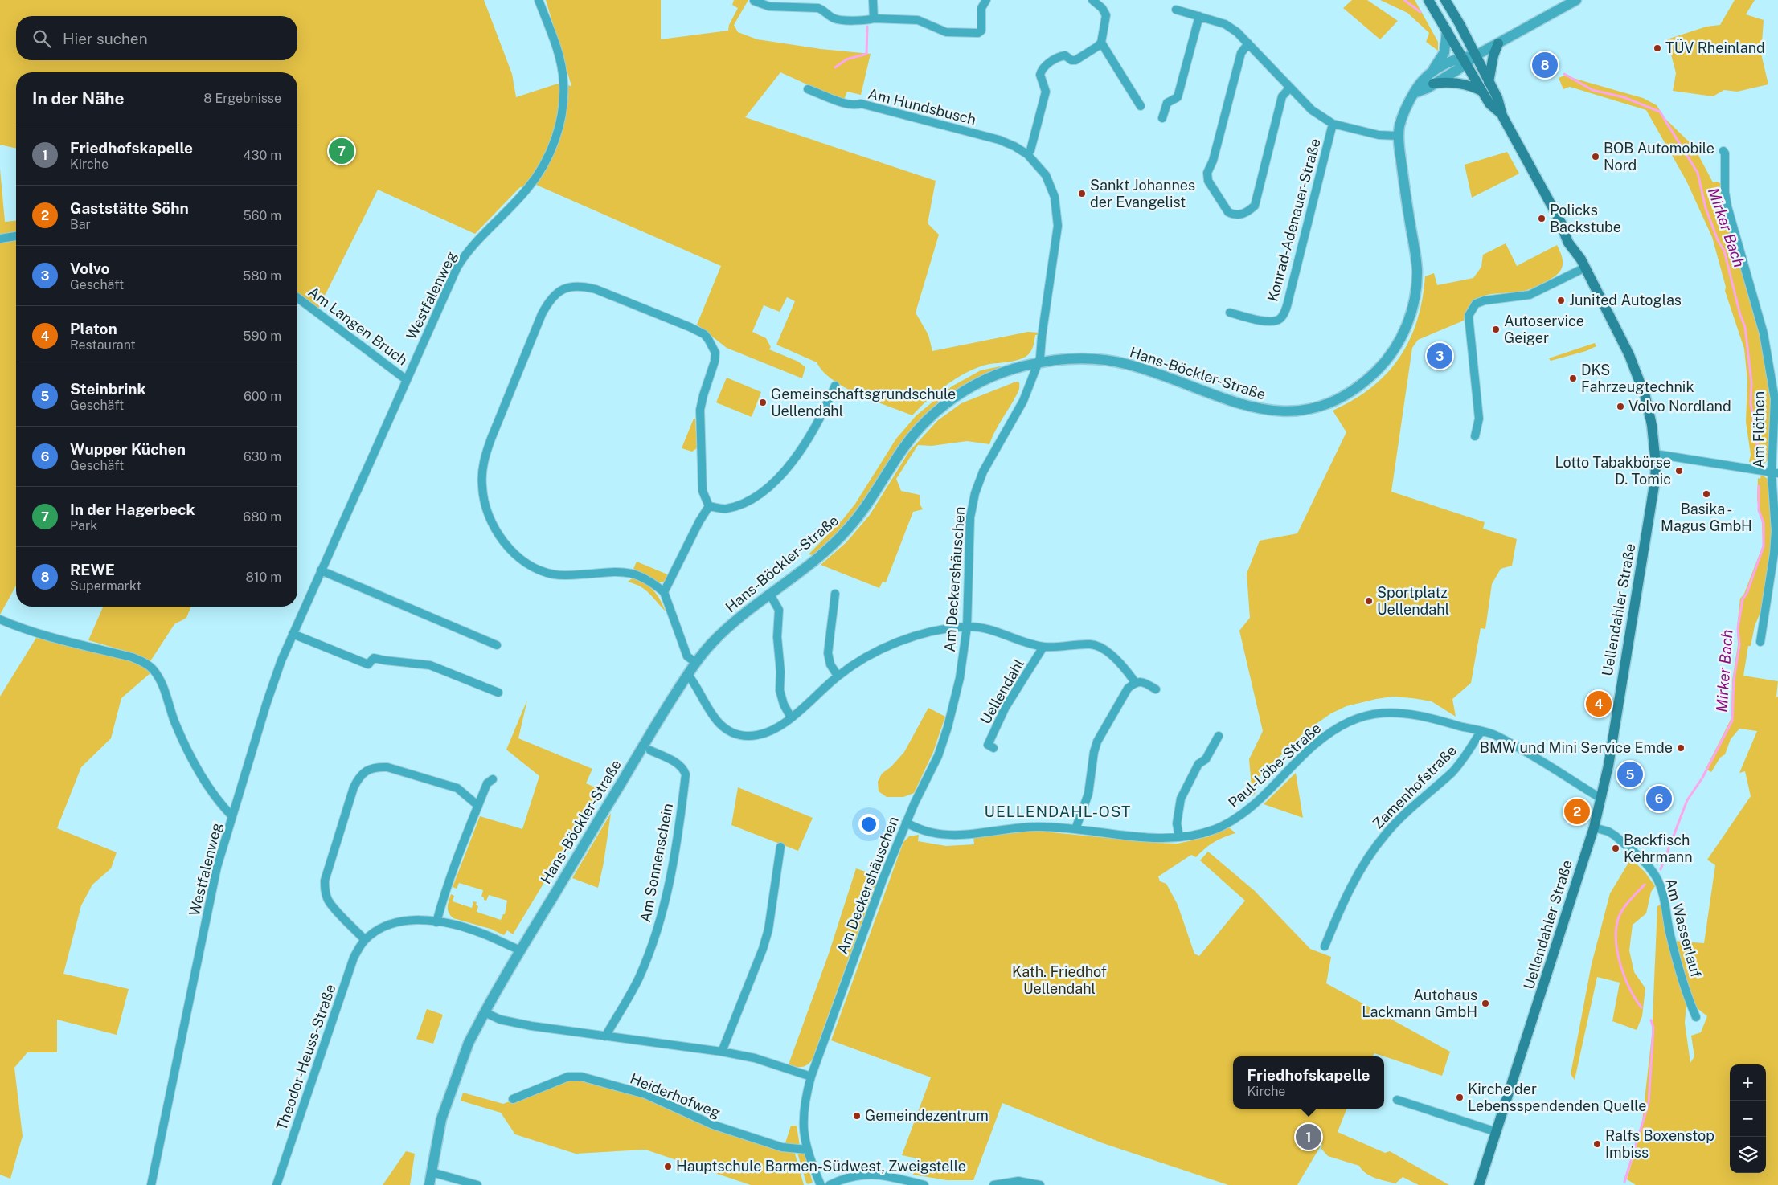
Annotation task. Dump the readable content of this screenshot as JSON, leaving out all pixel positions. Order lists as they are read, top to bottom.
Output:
{
  "streets": {
    "main road": ["Uellendahler Straße"],
    "street": [
      "Am Hundsbusch",
      "Konrad-Adenauer-Straße",
      "Westfalenweg",
      "Am Langen Bruch",
      "Hans-Böckler-Straße",
      "Am Flöthen",
      "Am Deckershäuschen",
      "Uellendahl",
      "Paul-Löbe-Straße",
      "Zamenhofstraße",
      "Am Sonnenschein",
      "Am Wasserlauf",
      "Theodor-Heuss-Straße",
      "Heiderhofweg"
    ]
  },
  "crossings": [
    ["Am Hundsbusch", "Am Deckershäuschen"],
    ["Konrad-Adenauer-Straße", "Hans-Böckler-Straße"],
    ["Westfalenweg", "Am Langen Bruch"],
    ["Hans-Böckler-Straße", "Am Deckershäuschen"],
    ["Hans-Böckler-Straße", "Uellendahler Straße"],
    ["Hans-Böckler-Straße", "Uellendahl"],
    ["Hans-Böckler-Straße", "Theodor-Heuss-Straße"],
    ["Am Deckershäuschen", "Uellendahl"],
    ["Am Deckershäuschen", "Heiderhofweg"],
    ["Uellendahler Straße", "Paul-Löbe-Straße"],
    ["Uellendahler Straße", "Am Wasserlauf"],
    ["Paul-Löbe-Straße", "Zamenhofstraße"]
  ],
  "districts": ["UELLENDAHL-OST"],
  "water": ["Mirker Bach"],
  "parks": ["Kath. Friedhof Uellendahl"],
  "places": [
    "TÜV Rheinland",
    "BOB Automobile Nord",
    "Sankt Johannes der Evangelist",
    "Policks Backstube",
    "Junited Autoglas",
    "Autoservice Geiger",
    "DKS Fahrzeugtechnik",
    "Gemeinschaftsgrundschule Uellendahl",
    "Volvo Nordland",
    "Lotto Tabakbörse D. Tomic",
    "Basika - Magus GmbH",
    "Sportplatz Uellendahl",
    "BMW und Mini Service Emde",
    "Backfisch Kehrmann",
    "Autohaus Lackmann GmbH",
    "Kirche der Lebensspendenden Quelle",
    "Gemeindezentrum",
    "Ralfs Boxenstop Imbiss",
    "Hauptschule Barmen-Südwest, Zweigstelle"
  ],
  "page": {
    "search": "Hier suchen",
    "pins": [
      "8",
      "7",
      "3",
      "4",
      "5",
      "6",
      "2",
      "1"
    ],
    "heading": ["In der Nähe", "8 Ergebnisse"],
    "list": [
      {
        "mark": "1",
        "name": "Friedhofskapelle",
        "note": "Kirche",
        "value": "430 m"
      },
      {
        "mark": "2",
        "name": "Gaststätte Söhn",
        "note": "Bar",
        "value": "560 m"
      },
      {
        "mark": "3",
        "name": "Volvo",
        "note": "Geschäft",
        "value": "580 m"
      },
      {
        "mark": "4",
        "name": "Platon",
        "note": "Restaurant",
        "value": "590 m"
      },
      {
        "mark": "5",
        "name": "Steinbrink",
        "note": "Geschäft",
        "value": "600 m"
      },
      {
        "mark": "6",
        "name": "Wupper Küchen",
        "note": "Geschäft",
        "value": "630 m"
      },
      {
        "mark": "7",
        "name": "In der Hagerbeck",
        "note": "Park",
        "value": "680 m"
      },
      {
        "mark": "8",
        "name": "REWE",
        "note": "Supermarkt",
        "value": "810 m"
      }
    ],
    "popup": ["Friedhofskapelle", "Kirche"],
    "map_buttons": ["+", "−"]
  }
}
